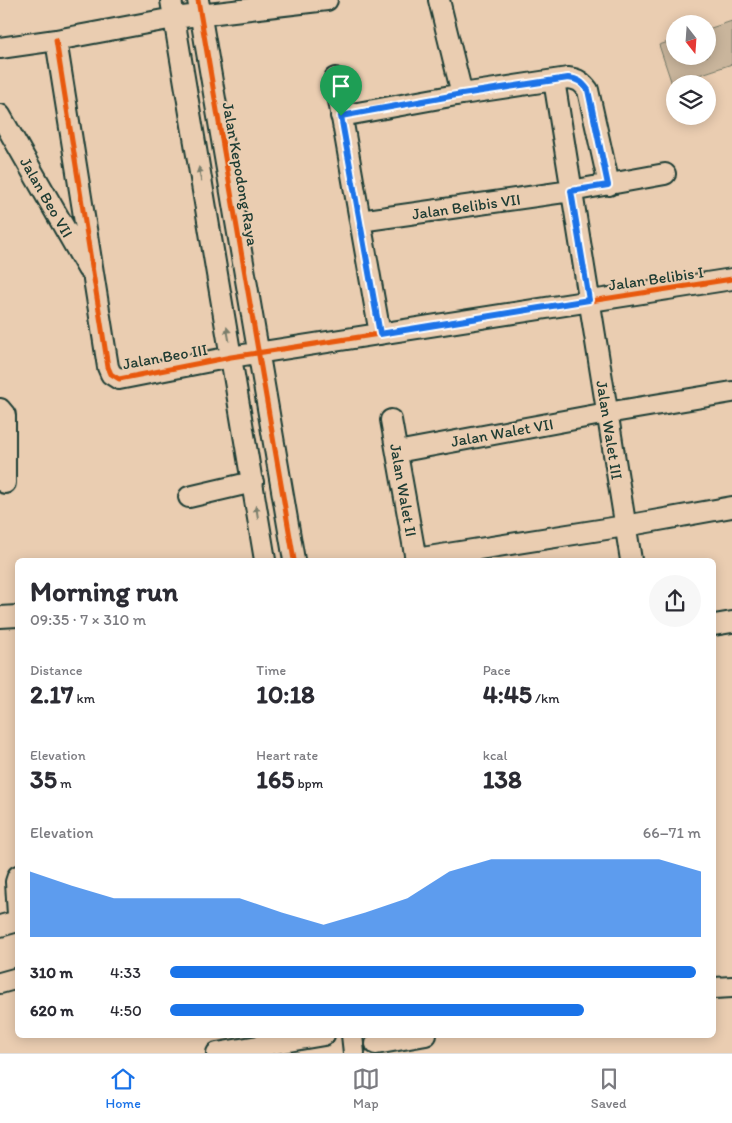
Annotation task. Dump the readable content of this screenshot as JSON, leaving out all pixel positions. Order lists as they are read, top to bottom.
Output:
{
  "streets": {
    "street": [
      "Jalan Kepodong Raya",
      "Jalan Beo VII",
      "Jalan Belibis VII",
      "Jalan Belibis I",
      "Jalan Beo III",
      "Jalan Walet III",
      "Jalan Walet VII",
      "Jalan Walet II"
    ]
  },
  "crossings": [
    ["Jalan Kepodong Raya", "Jalan Belibis I"],
    ["Jalan Beo VII", "Jalan Beo III"],
    ["Jalan Belibis VII", "Jalan Walet III"],
    ["Jalan Belibis I", "Jalan Walet III"],
    ["Jalan Walet III", "Jalan Walet VII"],
    ["Jalan Walet VII", "Jalan Walet II"]
  ],
  "north": "bottom",
  "page": {
    "heading": ["Morning run", "09:35 · 7 × 310 m"],
    "stats": [
      ["Distance", "2.17 km"],
      ["Time", "10:18"],
      ["Pace", "4:45 /km"],
      ["Elevation", "35 m"],
      ["Heart rate", "165 bpm"],
      ["kcal", "138"]
    ],
    "chart": ["Elevation", "66–71 m"],
    "list": [
      {
        "name": "310 m",
        "note": "4:33"
      },
      {
        "name": "620 m",
        "note": "4:50"
      }
    ],
    "tabs": ["Home", "Map", "Saved"]
  }
}
